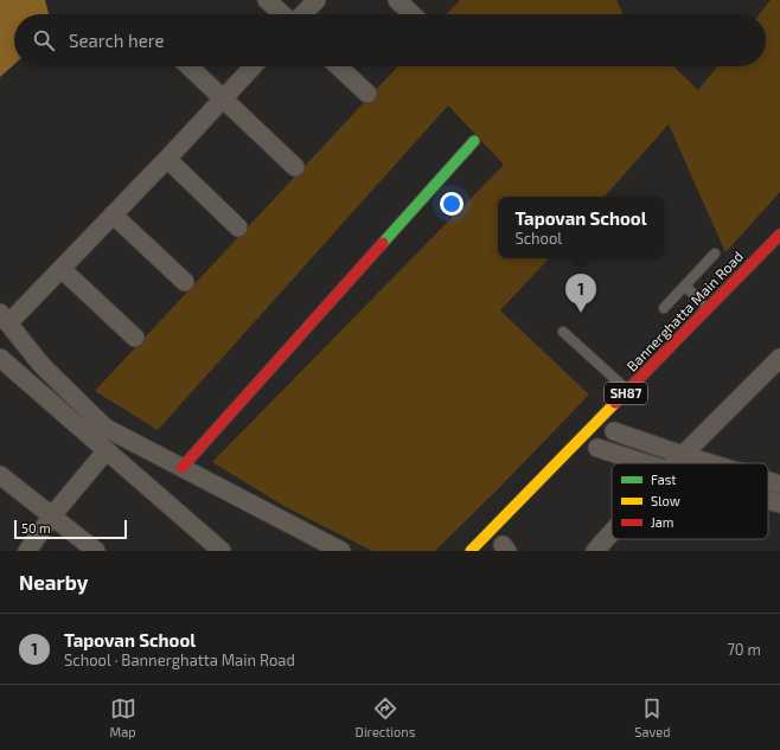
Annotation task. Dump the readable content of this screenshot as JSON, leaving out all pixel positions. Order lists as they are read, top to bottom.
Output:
{
  "streets": {
    "main road": ["Bannerghatta Main Road", "SH87"]
  },
  "legend": ["Fast", "Slow", "Jam"],
  "scale_bar": "50 m",
  "page": {
    "search": "Search here",
    "popup": ["Tapovan School", "School"],
    "pins": "1",
    "scale": "50 m",
    "heading": "Nearby",
    "list": [
      {
        "mark": "1",
        "name": "Tapovan School",
        "note": "School · Bannerghatta Main Road",
        "value": "70 m"
      }
    ],
    "nav": ["Map", "Directions", "Saved"]
  }
}
